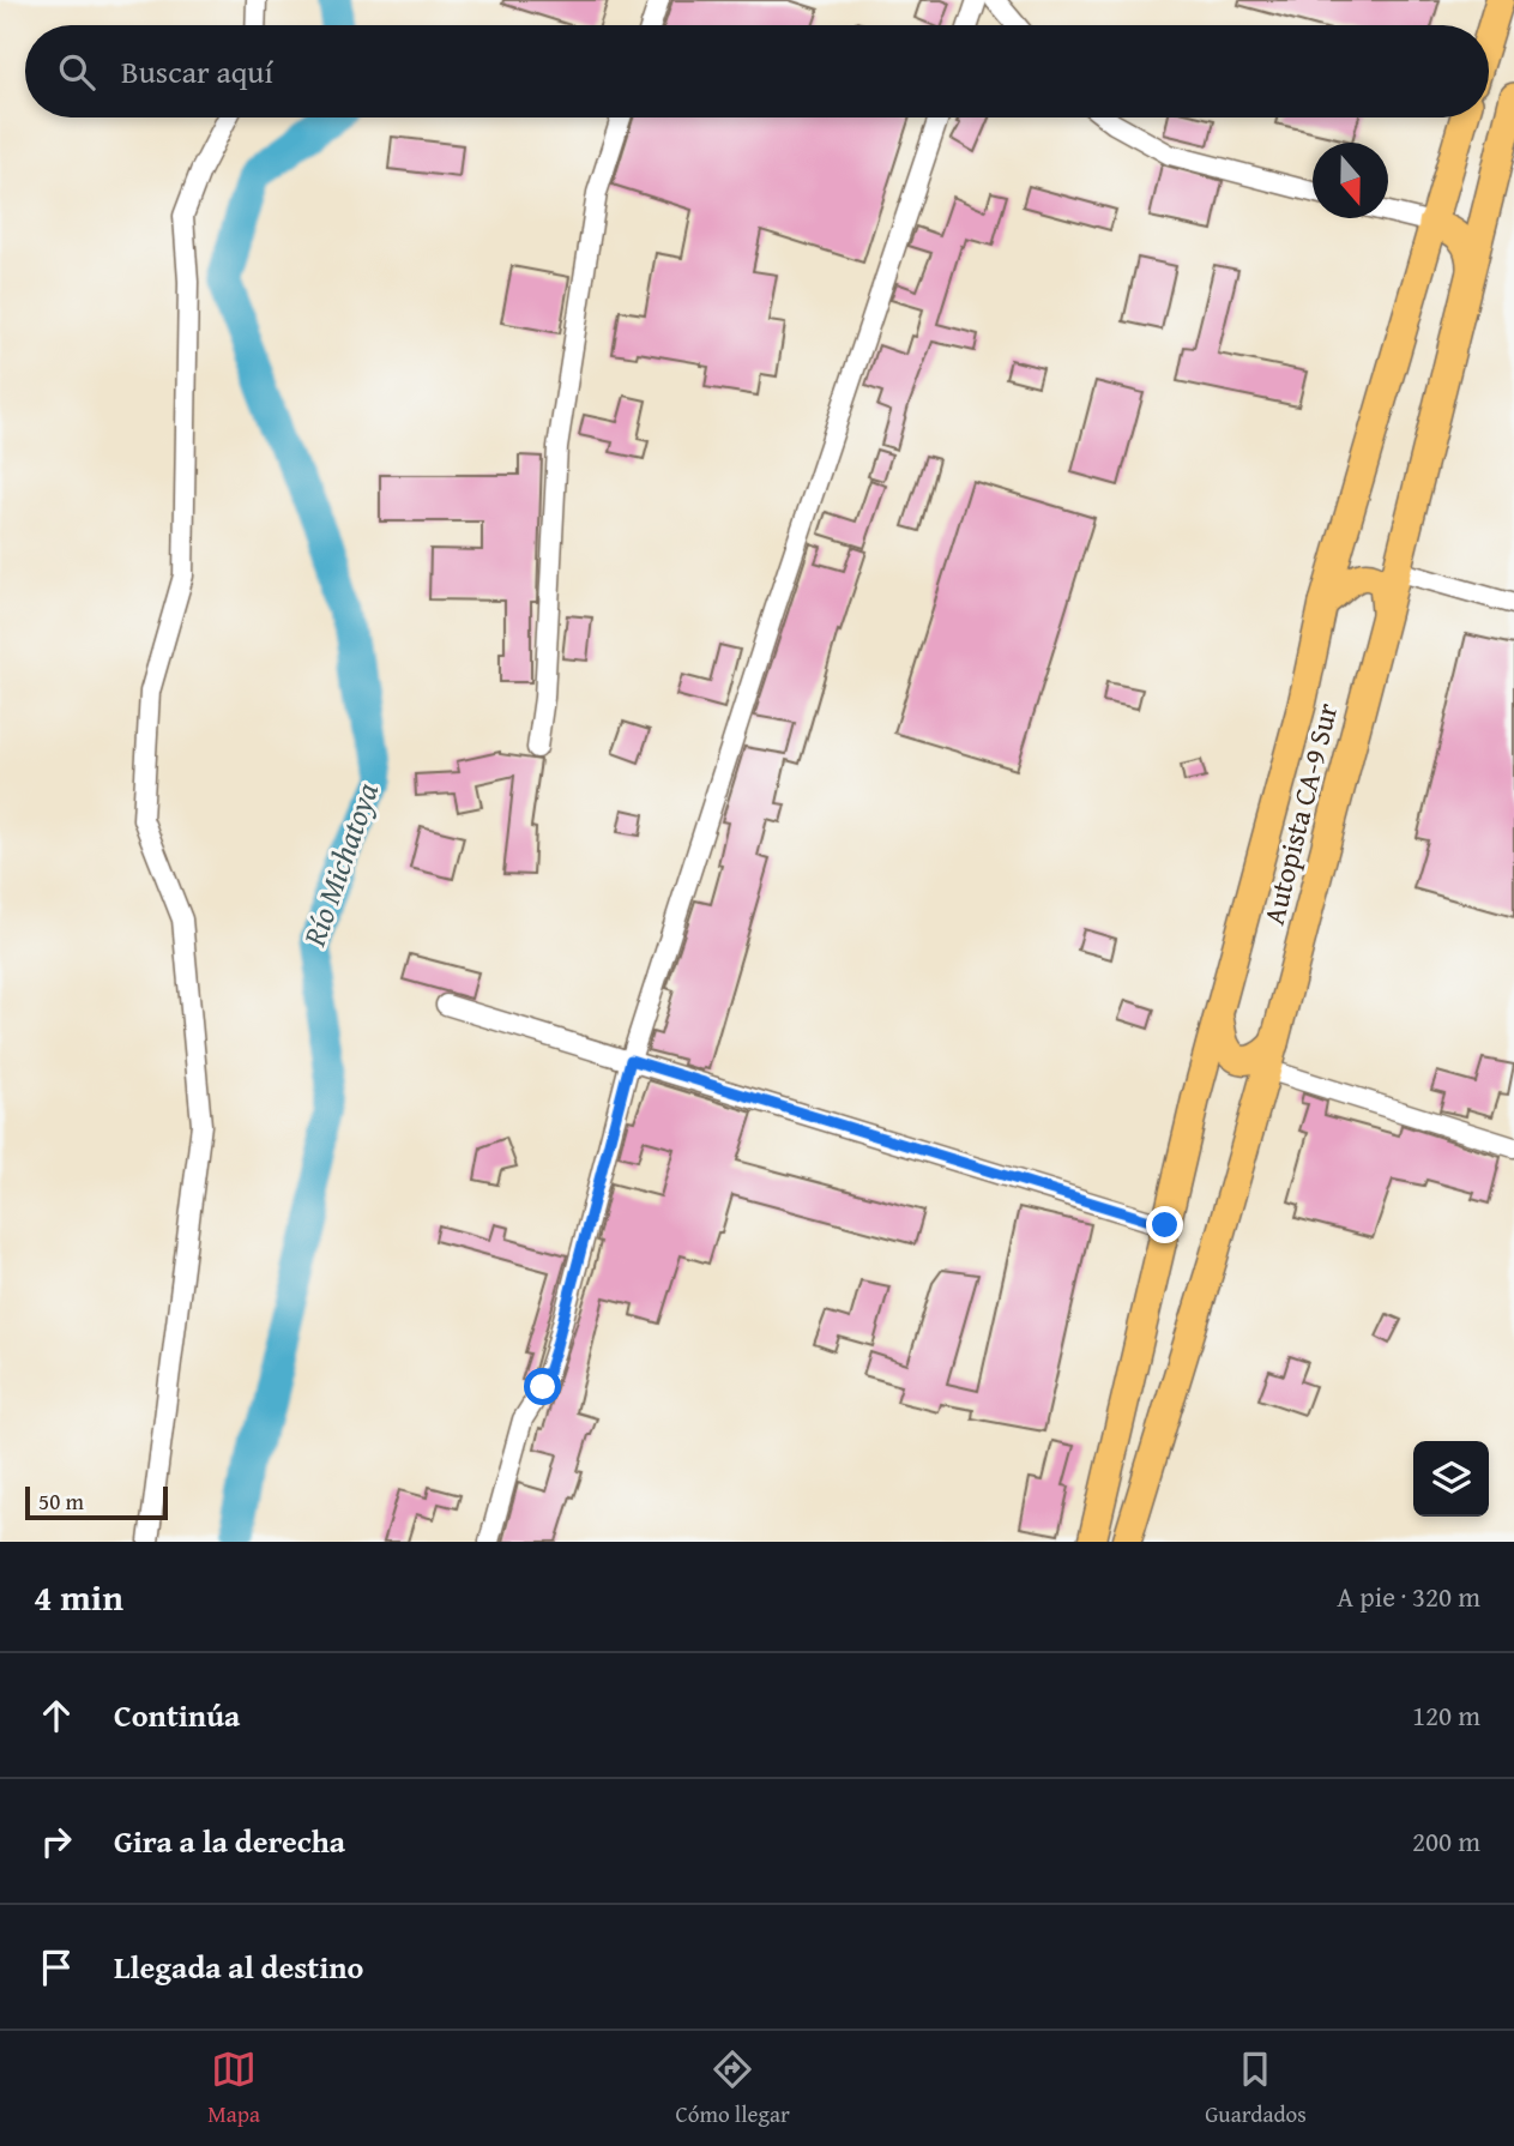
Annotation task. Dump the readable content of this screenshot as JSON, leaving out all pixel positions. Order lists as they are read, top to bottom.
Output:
{
  "streets": {
    "highway": ["Autopista CA-9 Sur"]
  },
  "water": ["Río Michatoya"],
  "scale_bar": "50 m",
  "north": "bottom",
  "page": {
    "search": "Buscar aquí",
    "scale": "50 m",
    "heading": ["4 min", "A pie · 320 m"],
    "list": [
      ["Continúa", "120 m"],
      ["Gira a la derecha", "200 m"],
      "Llegada al destino"
    ],
    "nav": ["Mapa", "Cómo llegar", "Guardados"]
  }
}
